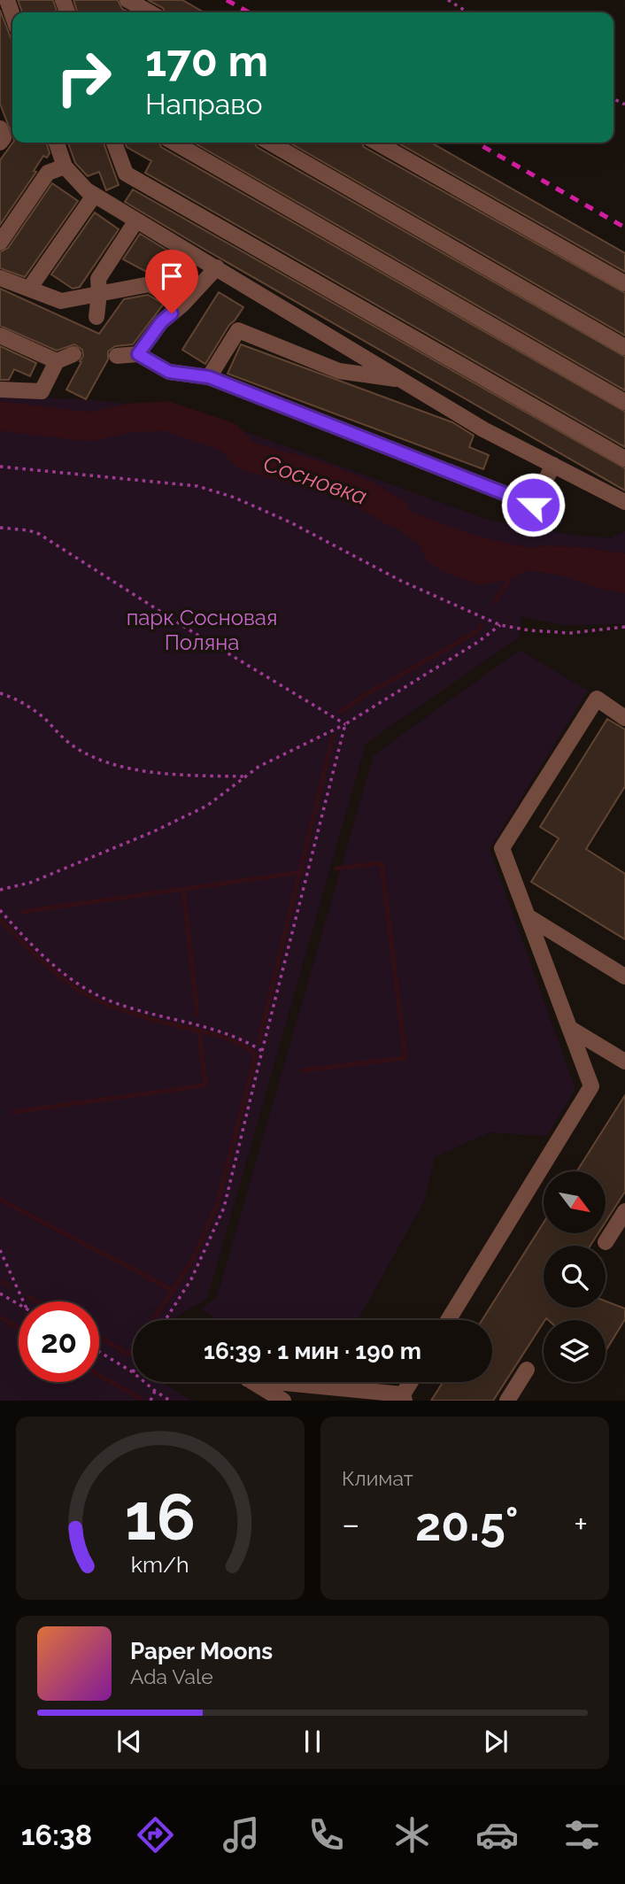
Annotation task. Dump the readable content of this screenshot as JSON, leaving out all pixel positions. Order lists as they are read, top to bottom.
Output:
{
  "water": ["Сосновка"],
  "parks": ["парк Сосновая Поляна"],
  "north": "bottom right",
  "page": {
    "turn": ["170 m", "Направо"],
    "limit": "20",
    "trip": "16:39 · 1 мин · 190 m",
    "tile": "Климат",
    "heat": ["−", "20.5°", "+"],
    "song": ["Paper Moons", "Ada Vale"],
    "tabs": "16:38",
    "gauge": ["16", "km/h"]
  }
}
